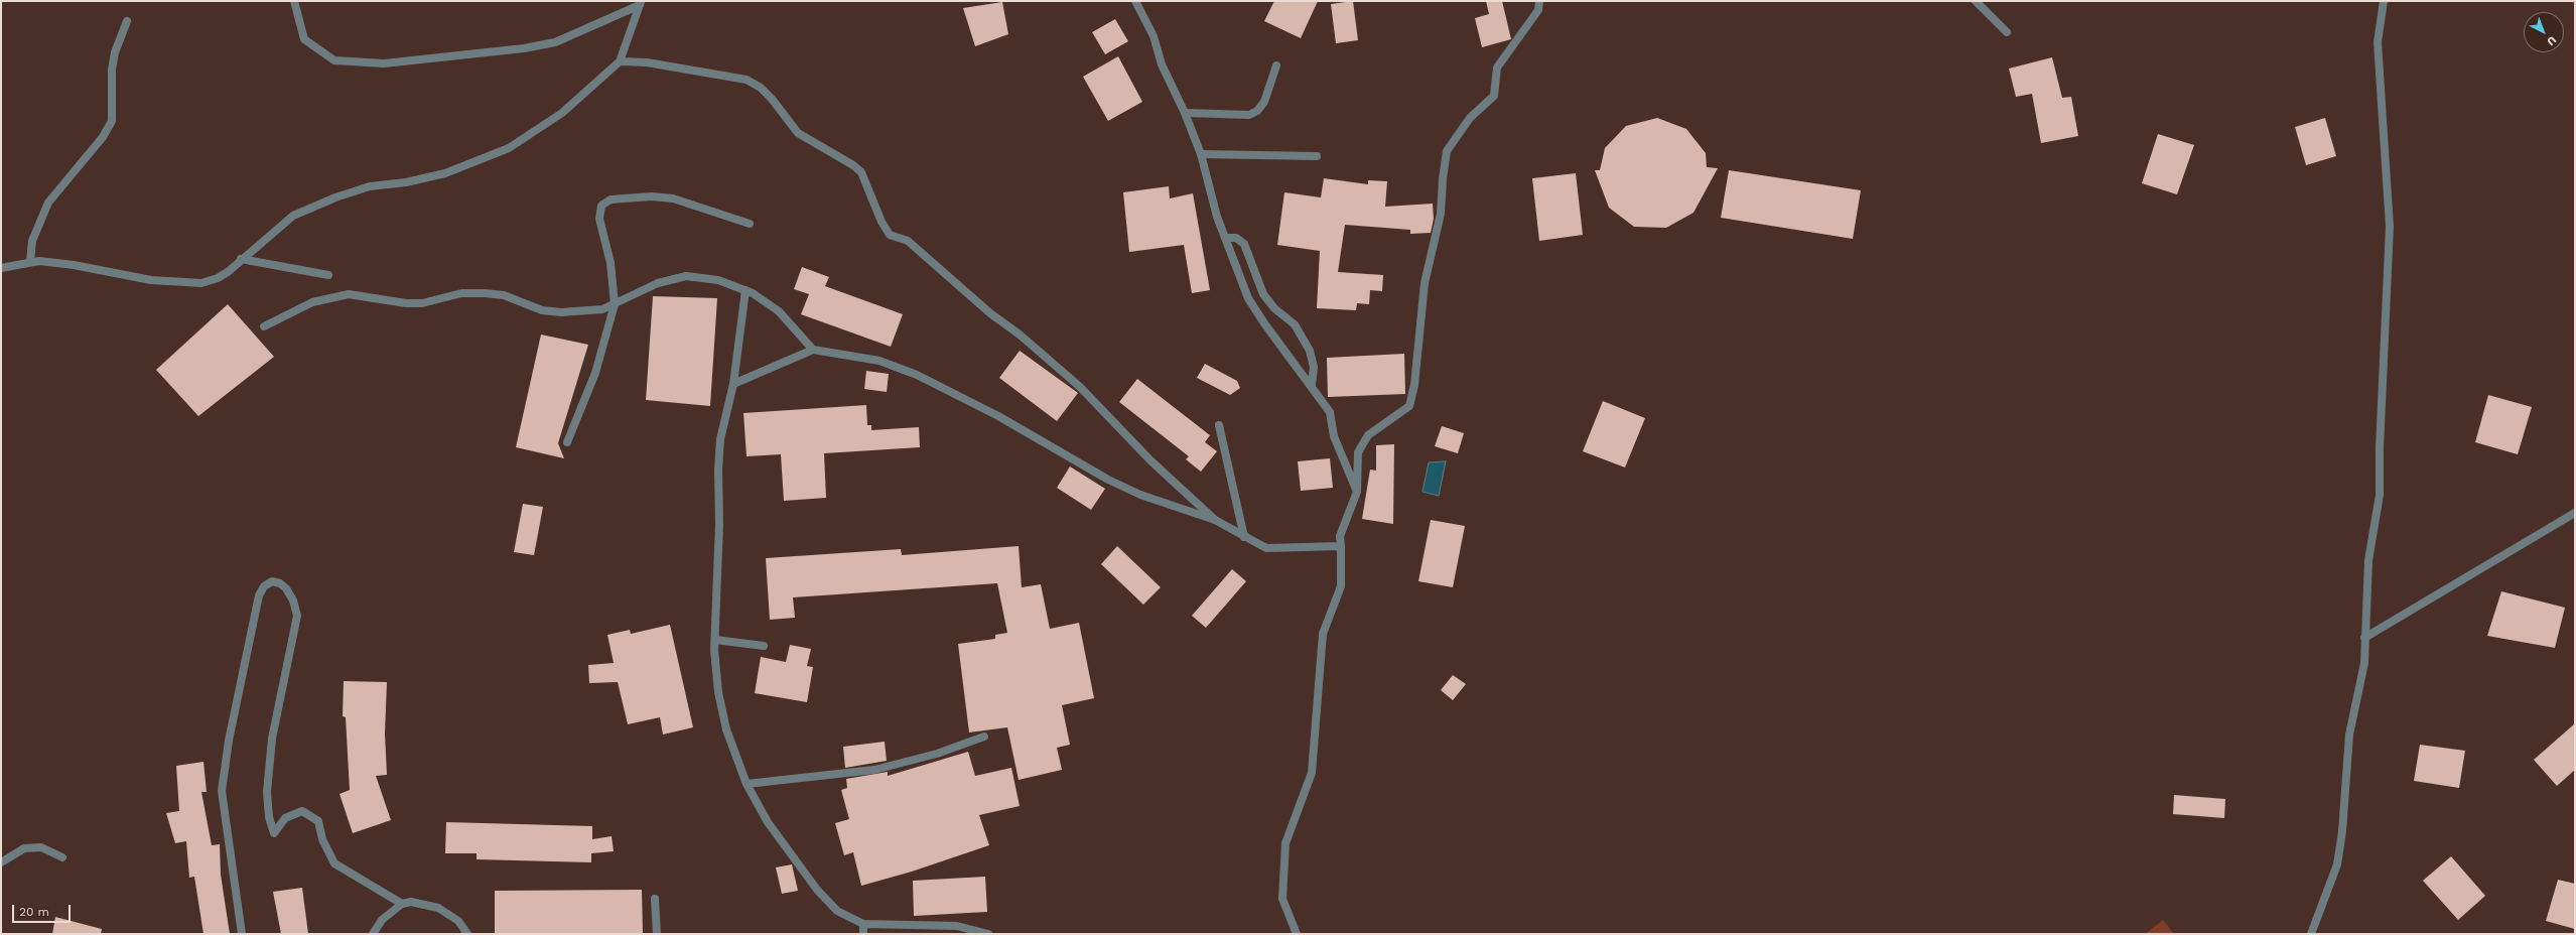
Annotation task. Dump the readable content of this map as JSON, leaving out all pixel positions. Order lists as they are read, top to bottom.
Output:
{
  "scale_bar": "20 m",
  "north": "bottom right"
}
